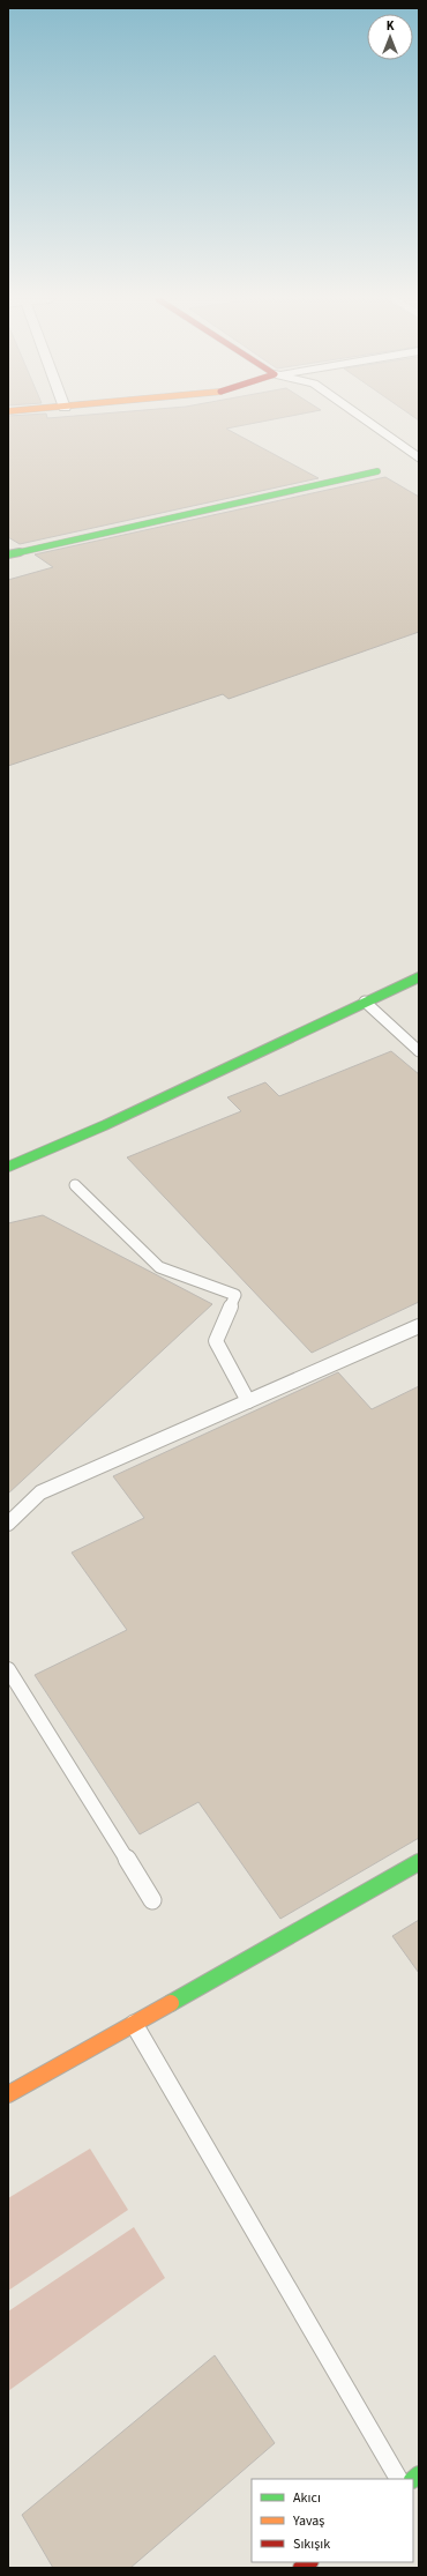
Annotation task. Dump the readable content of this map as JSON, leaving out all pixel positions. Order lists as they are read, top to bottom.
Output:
{
  "legend": ["Akıcı", "Yavaş", "Sıkışık"],
  "north": "top"
}
